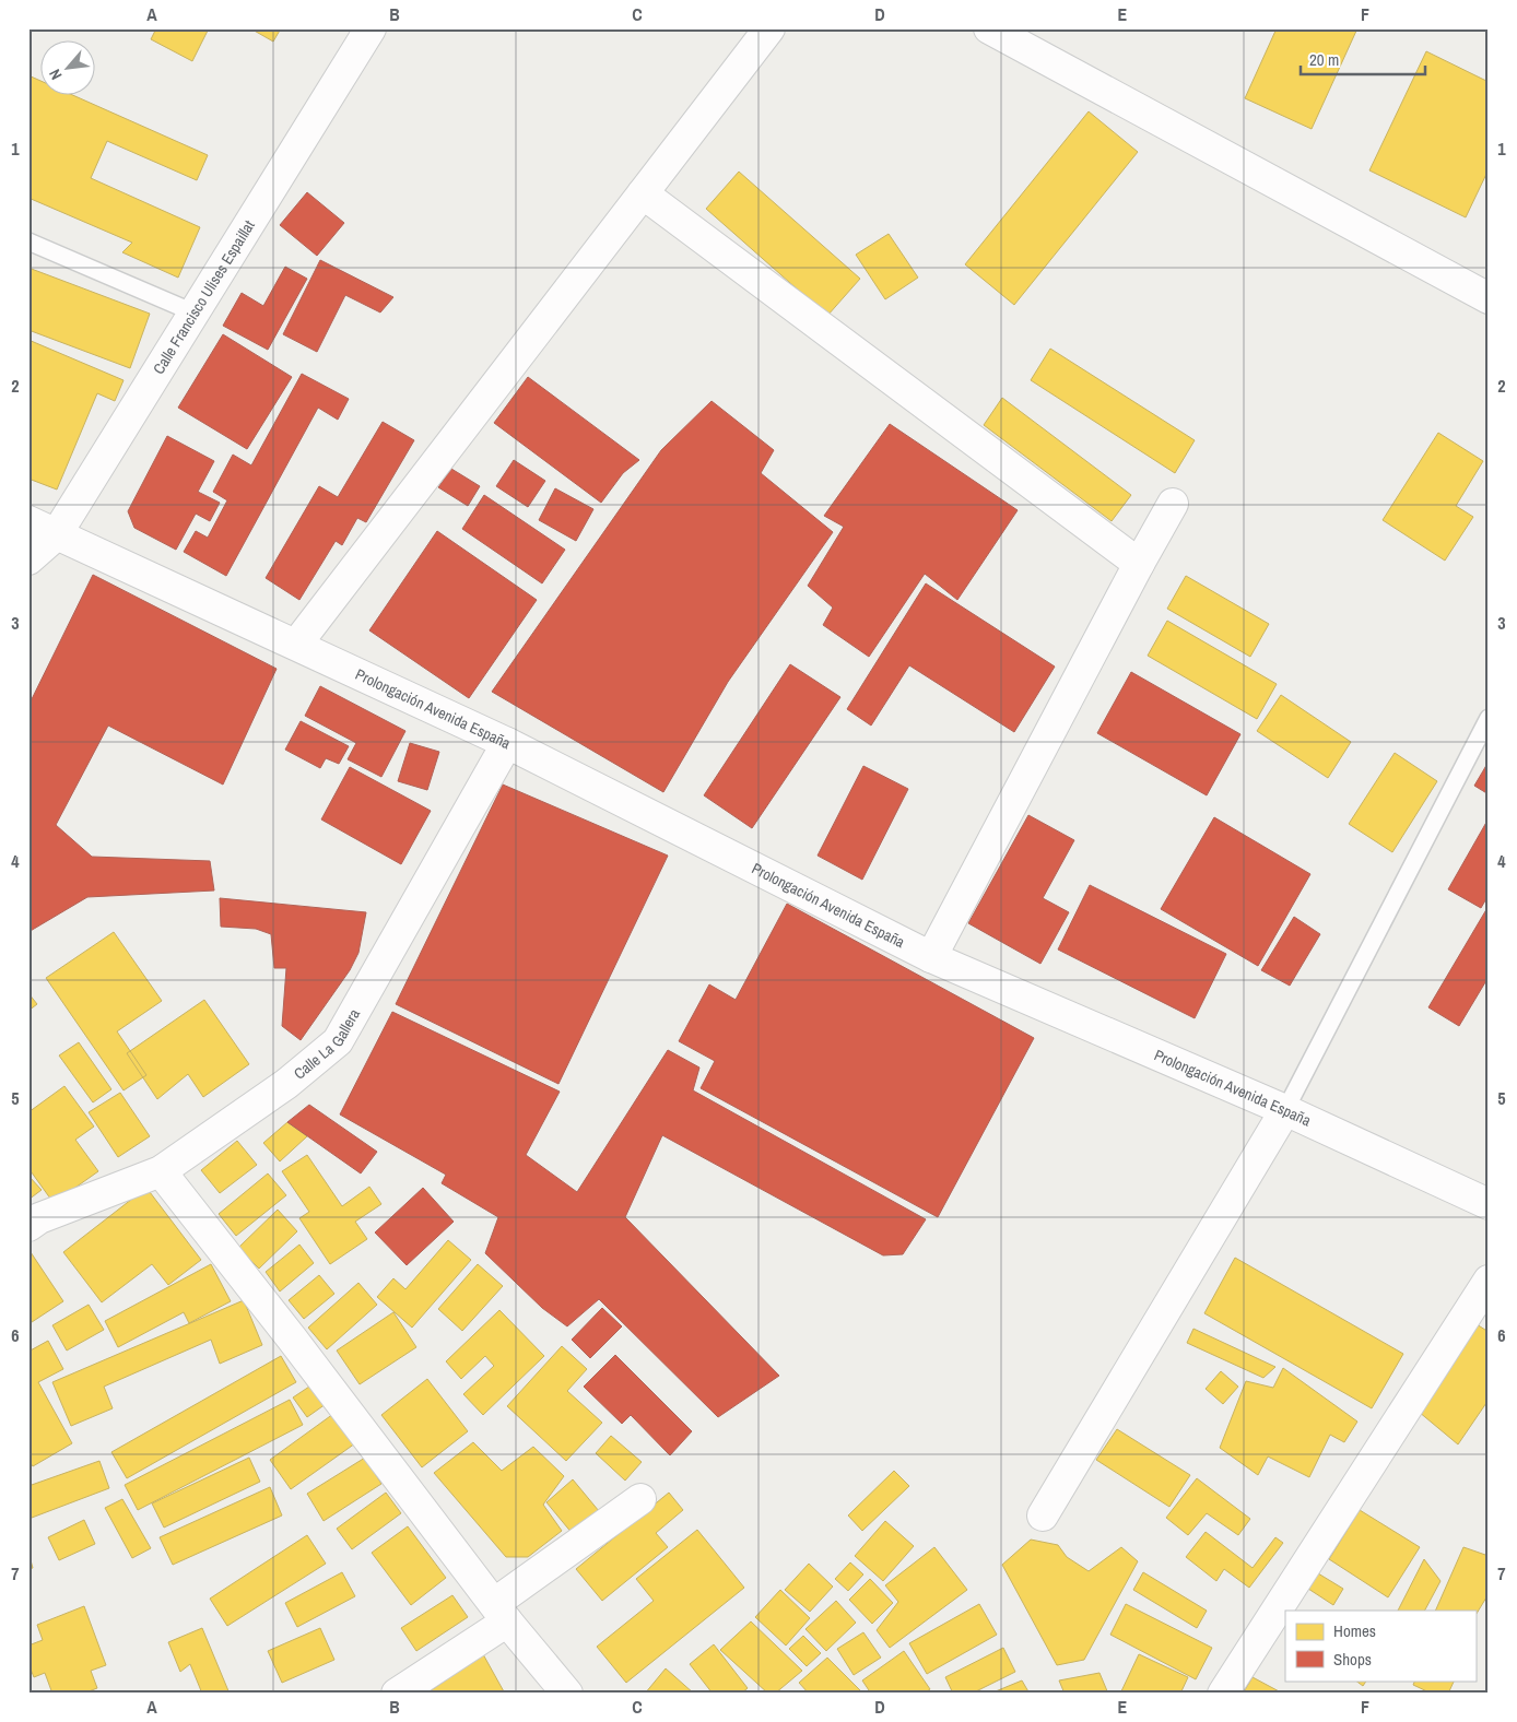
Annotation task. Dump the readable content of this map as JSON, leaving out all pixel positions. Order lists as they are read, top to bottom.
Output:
{
  "streets": {
    "street": ["Calle Francisco Ulises Espaillat", "Prolongación Avenida España", "Calle La Gallera"]
  },
  "crossings": [
    ["Calle Francisco Ulises Espaillat", "Prolongación Avenida España"],
    ["Prolongación Avenida España", "Calle La Gallera"]
  ],
  "legend": ["Homes", "Shops"],
  "scale_bar": "20 m",
  "north": "bottom left",
  "grid": {
    "columns": [
      "A",
      "B",
      "C",
      "D",
      "E",
      "F"
    ],
    "rows": [
      "1",
      "2",
      "3",
      "4",
      "5",
      "6",
      "7"
    ]
  }
}
